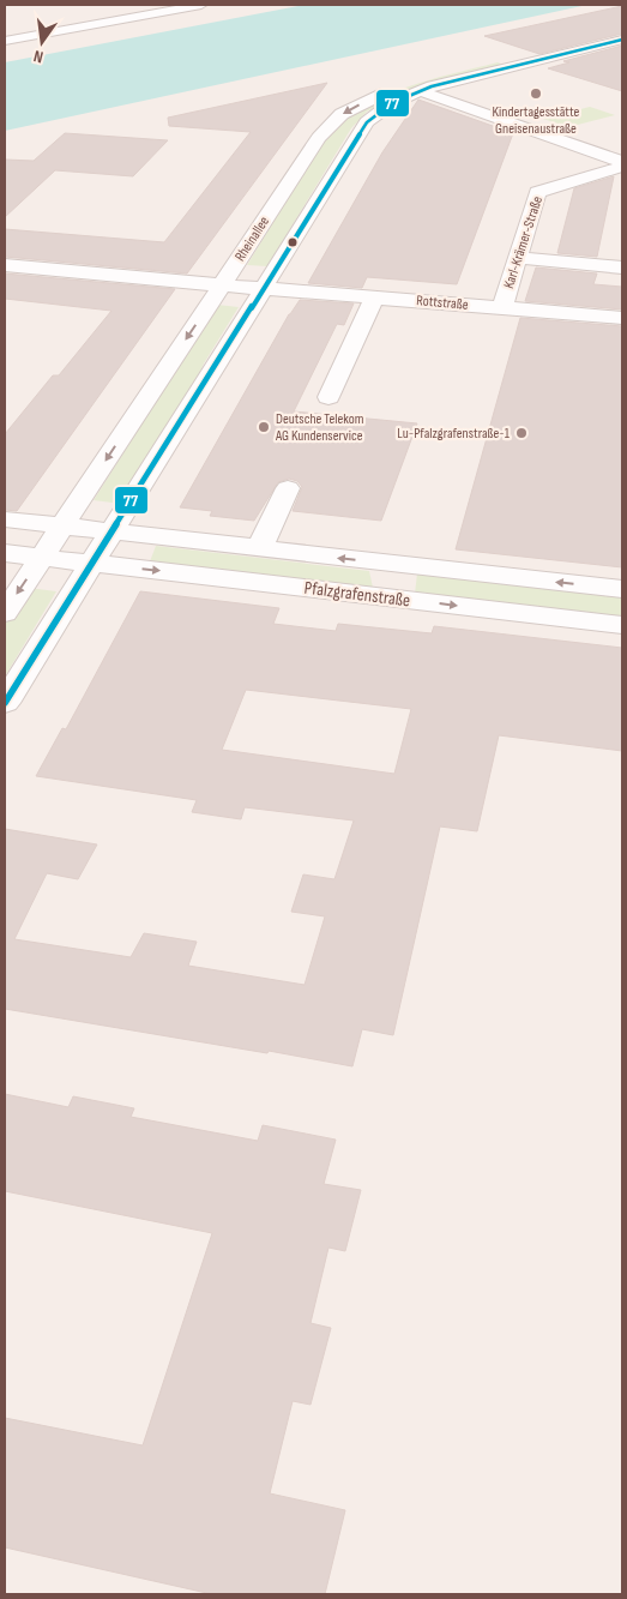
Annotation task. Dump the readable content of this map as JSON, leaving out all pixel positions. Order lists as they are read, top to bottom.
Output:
{
  "streets": {
    "street": [
      "Rheinallee",
      "Karl-Krämer-Straße",
      "Rottstraße",
      "Pfalzgrafenstraße"
    ]
  },
  "crossings": [
    ["Rheinallee", "Rottstraße"],
    ["Rheinallee", "Pfalzgrafenstraße"],
    ["Karl-Krämer-Straße", "Rottstraße"]
  ],
  "places": ["Kindertagesstätte Gneisenaustraße", "Deutsche Telekom AG Kundenservice", "Lu-Pfalzgrafenstraße-1"],
  "lines": ["transit line 77"],
  "north": "bottom"
}
